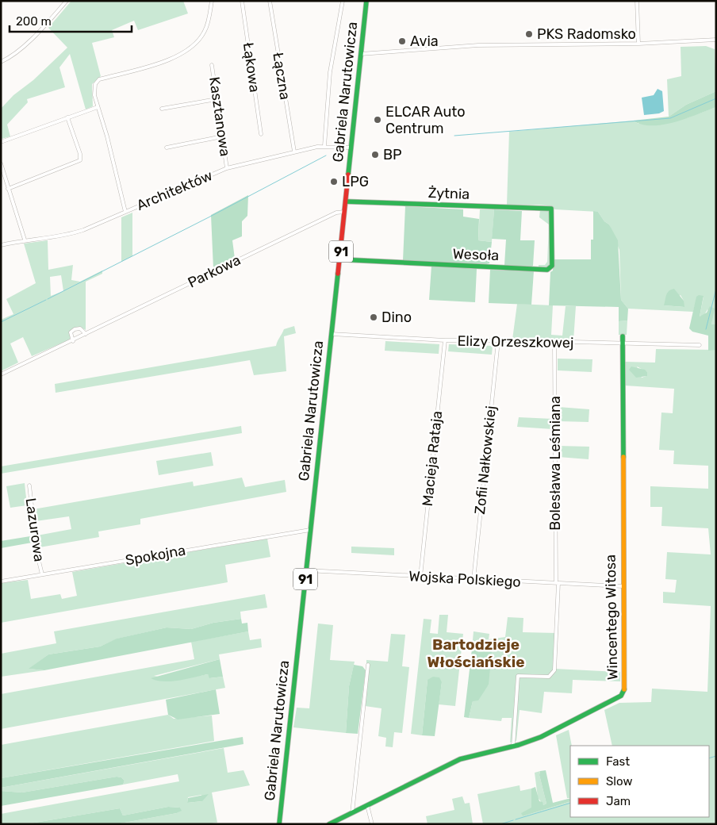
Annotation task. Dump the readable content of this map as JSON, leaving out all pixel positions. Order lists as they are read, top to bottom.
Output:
{
  "streets": {
    "street": [
      "Łąkowa",
      "Łączna",
      "Gabriela Narutowicza",
      "Kasztanowa",
      "Architektów",
      "Żytnia",
      "91",
      "Wesoła",
      "Parkowa",
      "Elizy Orzeszkowej",
      "Macieja Rataja",
      "Zofii Nałkowskiej",
      "Bolesława Leśmiana",
      "Lazurowa",
      "Spokojna",
      "Wojska Polskiego",
      "Wincentego Witosa"
    ]
  },
  "crossings": [
    ["Łączna", "Architektów"],
    ["Gabriela Narutowicza", "Architektów"],
    ["Gabriela Narutowicza", "Żytnia"],
    ["Gabriela Narutowicza", "Wesoła"],
    ["Gabriela Narutowicza", "Parkowa"],
    ["Gabriela Narutowicza", "Elizy Orzeszkowej"],
    ["Gabriela Narutowicza", "Spokojna"],
    ["Gabriela Narutowicza", "Wojska Polskiego"],
    ["Kasztanowa", "Architektów"],
    ["Żytnia", "Wesoła"],
    ["Elizy Orzeszkowej", "Macieja Rataja"],
    ["Elizy Orzeszkowej", "Zofii Nałkowskiej"],
    ["Elizy Orzeszkowej", "Bolesława Leśmiana"],
    ["Elizy Orzeszkowej", "Wincentego Witosa"],
    ["Macieja Rataja", "Wojska Polskiego"],
    ["Zofii Nałkowskiej", "Wojska Polskiego"],
    ["Bolesława Leśmiana", "Wojska Polskiego"],
    ["Bolesława Leśmiana", "Wincentego Witosa"],
    ["Lazurowa", "Spokojna"],
    ["Wojska Polskiego", "Wincentego Witosa"]
  ],
  "districts": ["Bartodzieje Włościańskie"],
  "places": [
    "PKS Radomsko",
    "Avia",
    "ELCAR Auto Centrum",
    "BP",
    "LPG",
    "Dino"
  ],
  "legend": ["Fast", "Slow", "Jam"],
  "scale_bar": "200 m"
}
